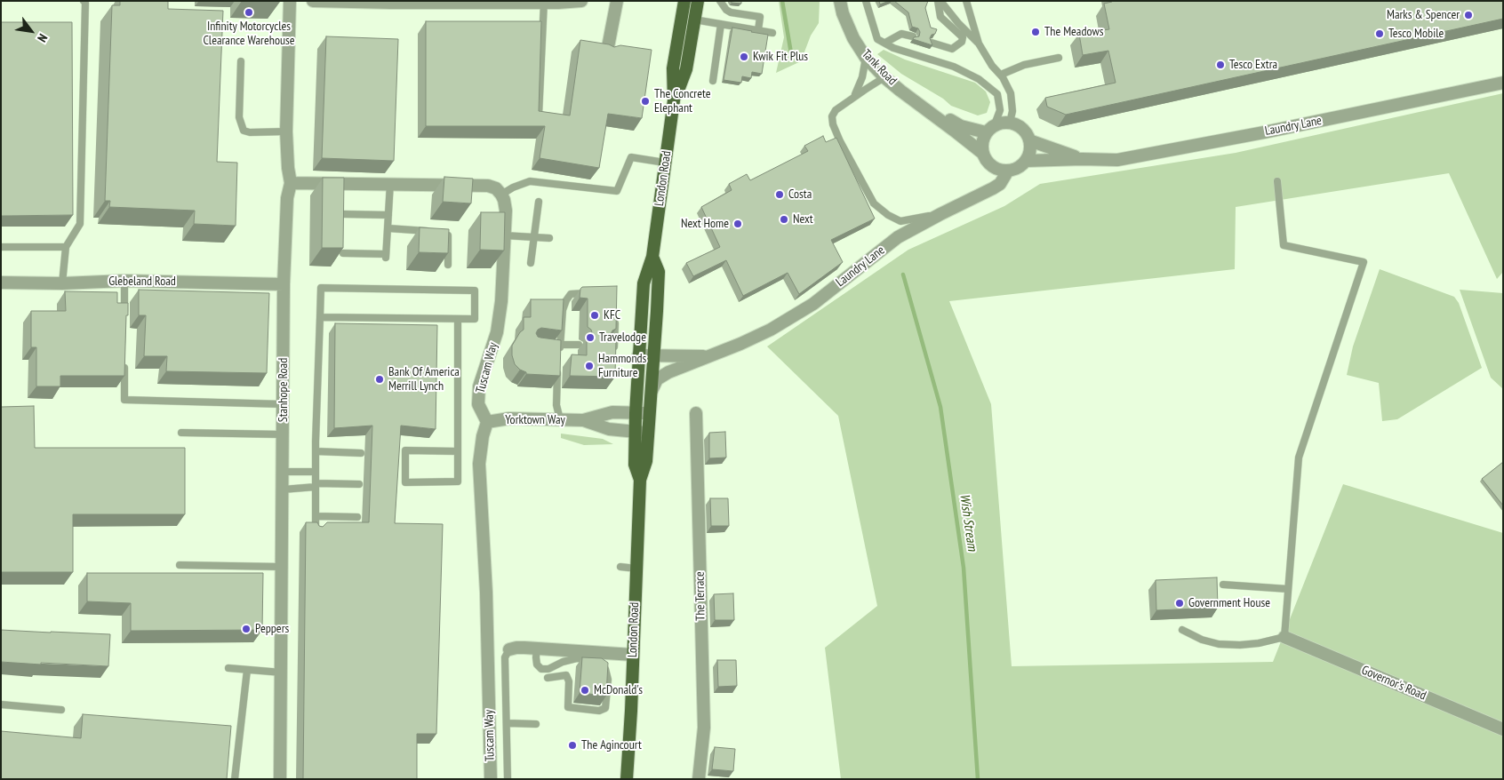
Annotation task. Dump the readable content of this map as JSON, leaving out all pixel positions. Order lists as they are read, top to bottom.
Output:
{
  "streets": {
    "main road": ["London Road"],
    "street": [
      "Tank Road",
      "Laundry Lane",
      "Glebeland Road",
      "Tuscam Way",
      "Stanhope Road",
      "Yorktown Way",
      "The Terrace",
      "Governor's Road"
    ]
  },
  "crossings": [
    ["Tank Road", "Laundry Lane"],
    ["Laundry Lane", "London Road"],
    ["London Road", "Yorktown Way"],
    ["Glebeland Road", "Stanhope Road"],
    ["Tuscam Way", "Yorktown Way"]
  ],
  "water": ["Wish Stream"],
  "places": [
    "Infinity Motorcycles Clearance Warehouse",
    "Marks & Spencer",
    "The Meadows",
    "Tesco Mobile",
    "Kwik Fit Plus",
    "Tesco Extra",
    "The Concrete Elephant",
    "Costa",
    "Next",
    "Next Home",
    "KFC",
    "Travelodge",
    "Hammonds Furniture",
    "Bank Of America Merrill Lynch",
    "Government House",
    "Peppers",
    "McDonald's",
    "The Agincourt"
  ],
  "north": "bottom right"
}
